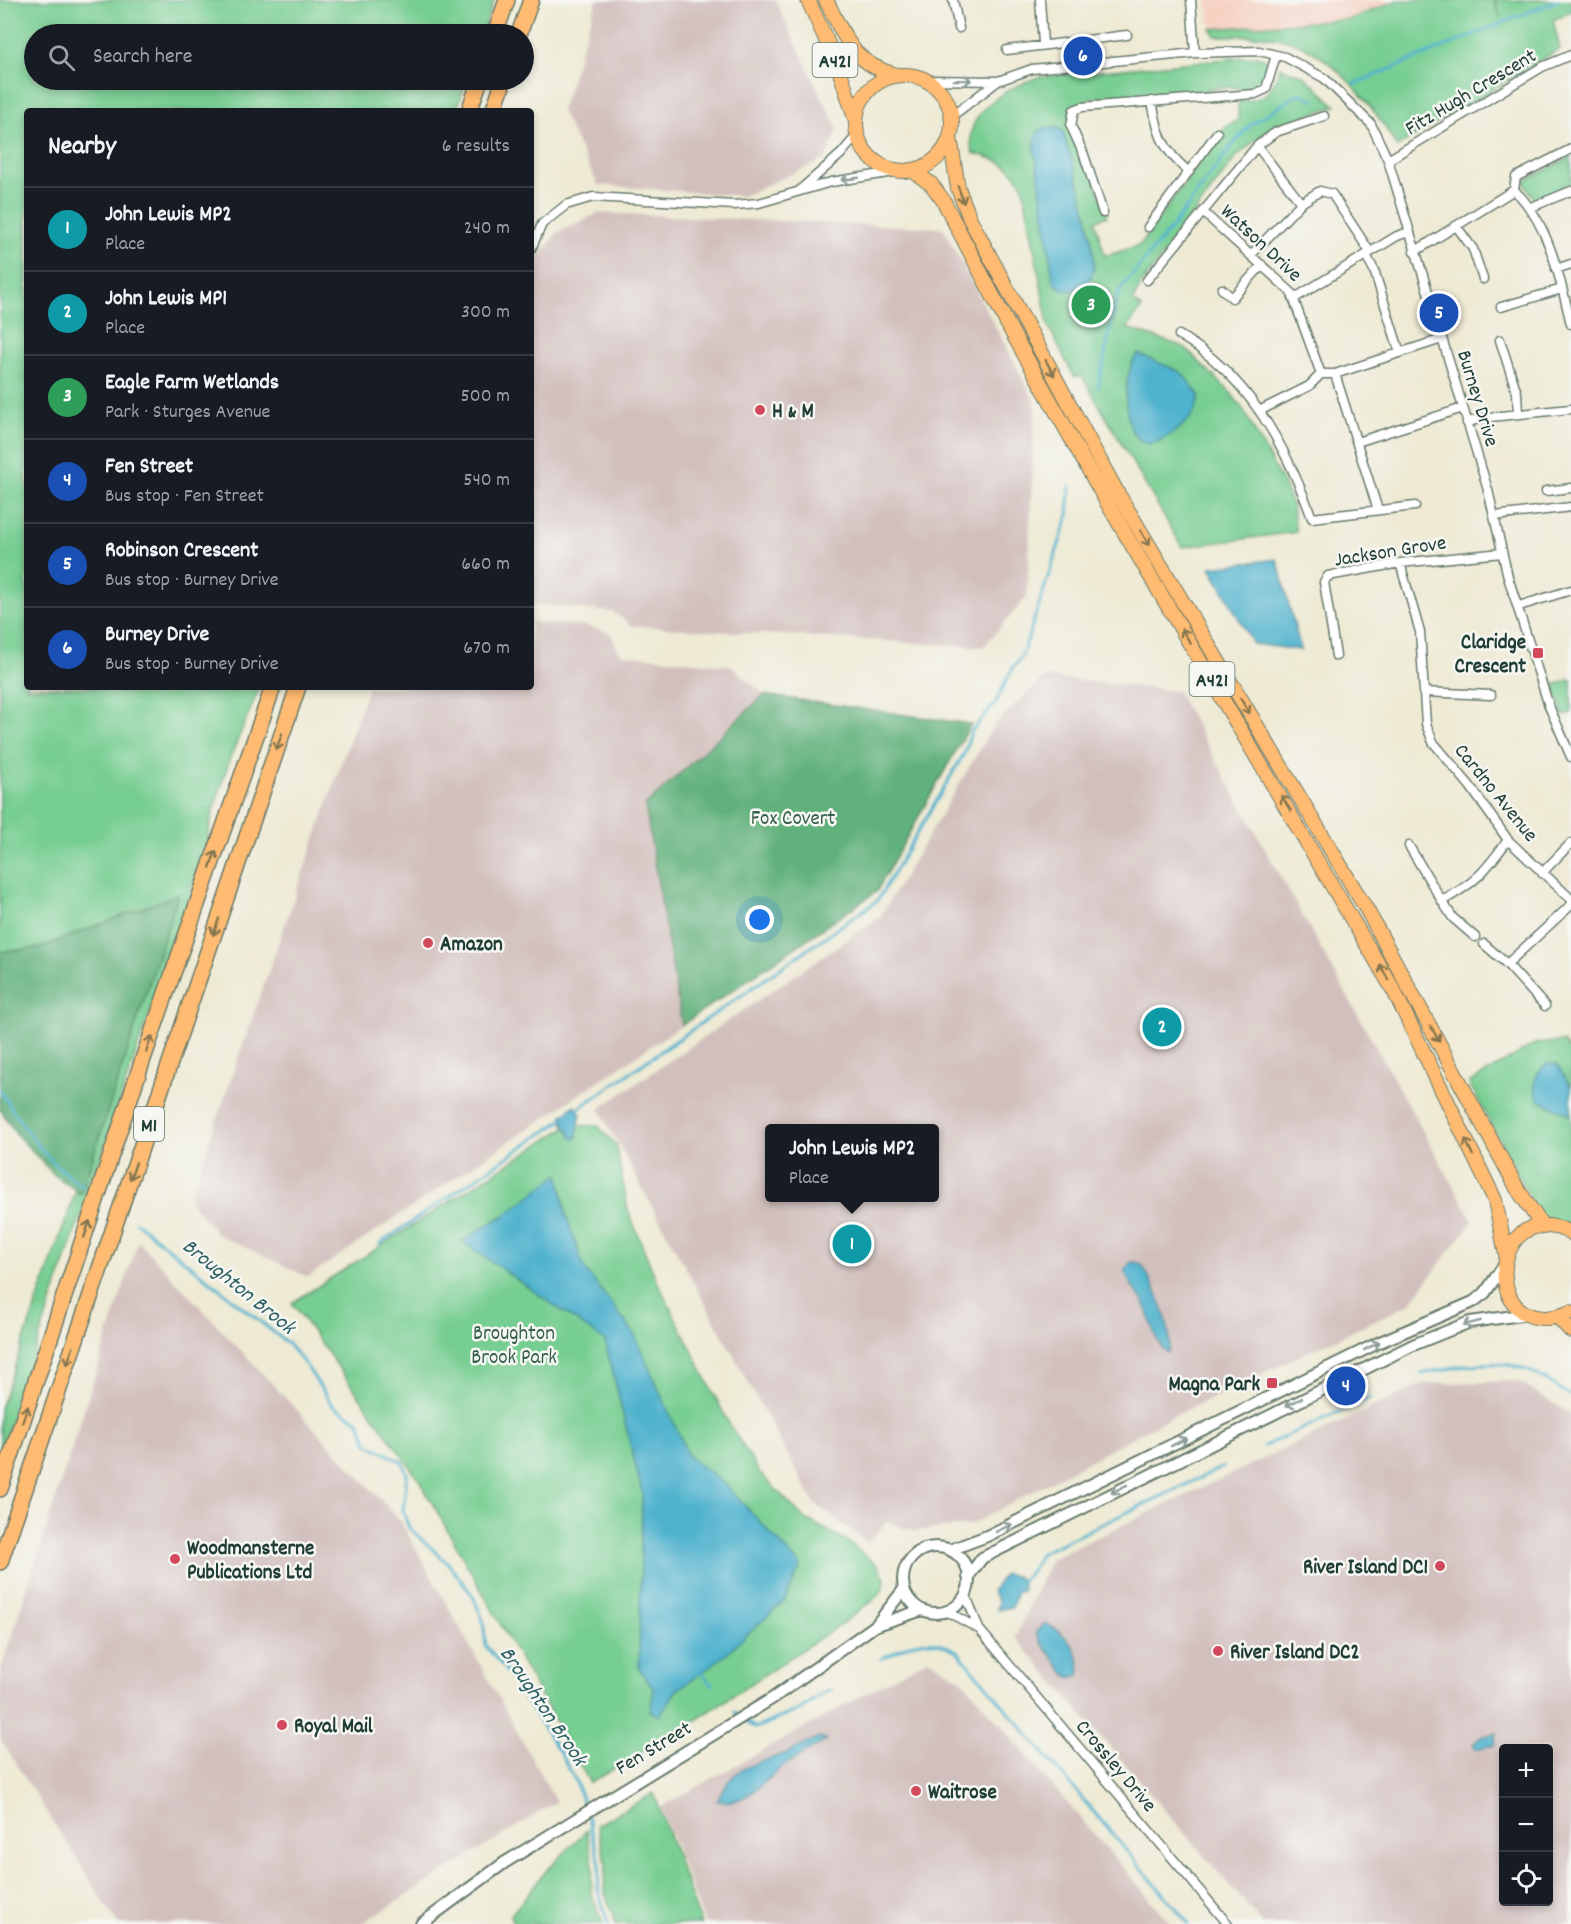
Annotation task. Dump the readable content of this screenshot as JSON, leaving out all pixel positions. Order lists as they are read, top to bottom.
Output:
{
  "streets": {
    "highway": ["A421", "M1"],
    "street": [
      "Fitz Hugh Crescent",
      "Watson Drive",
      "Burney Drive",
      "Jackson Grove",
      "Cardno Avenue",
      "Fen Street",
      "Crossley Drive"
    ]
  },
  "crossings": [
    ["Fitz Hugh Crescent", "Burney Drive"],
    ["Burney Drive", "Jackson Grove"],
    ["Jackson Grove", "Cardno Avenue"]
  ],
  "water": ["Broughton Brook"],
  "parks": ["Fox Covert", "Broughton Brook Park"],
  "places": {
    "other": [
      "H & M",
      "Amazon",
      "Woodmansterne Publications Ltd",
      "River Island DC1",
      "River Island DC2",
      "Royal Mail",
      "Waitrose"
    ],
    "transit": ["Claridge Crescent", "Magna Park"]
  },
  "page": {
    "search": "Search here",
    "pins": [
      "6",
      "3",
      "5",
      "2",
      "1",
      "4"
    ],
    "heading": ["Nearby", "6 results"],
    "list": [
      {
        "mark": "1",
        "name": "John Lewis MP2",
        "note": "Place",
        "value": "240 m"
      },
      {
        "mark": "2",
        "name": "John Lewis MP1",
        "note": "Place",
        "value": "300 m"
      },
      {
        "mark": "3",
        "name": "Eagle Farm Wetlands",
        "note": "Park · Sturges Avenue",
        "value": "500 m"
      },
      {
        "mark": "4",
        "name": "Fen Street",
        "note": "Bus stop · Fen Street",
        "value": "540 m"
      },
      {
        "mark": "5",
        "name": "Robinson Crescent",
        "note": "Bus stop · Burney Drive",
        "value": "660 m"
      },
      {
        "mark": "6",
        "name": "Burney Drive",
        "note": "Bus stop · Burney Drive",
        "value": "670 m"
      }
    ],
    "popup": ["John Lewis MP2", "Place"],
    "map_buttons": ["+", "−"]
  }
}
